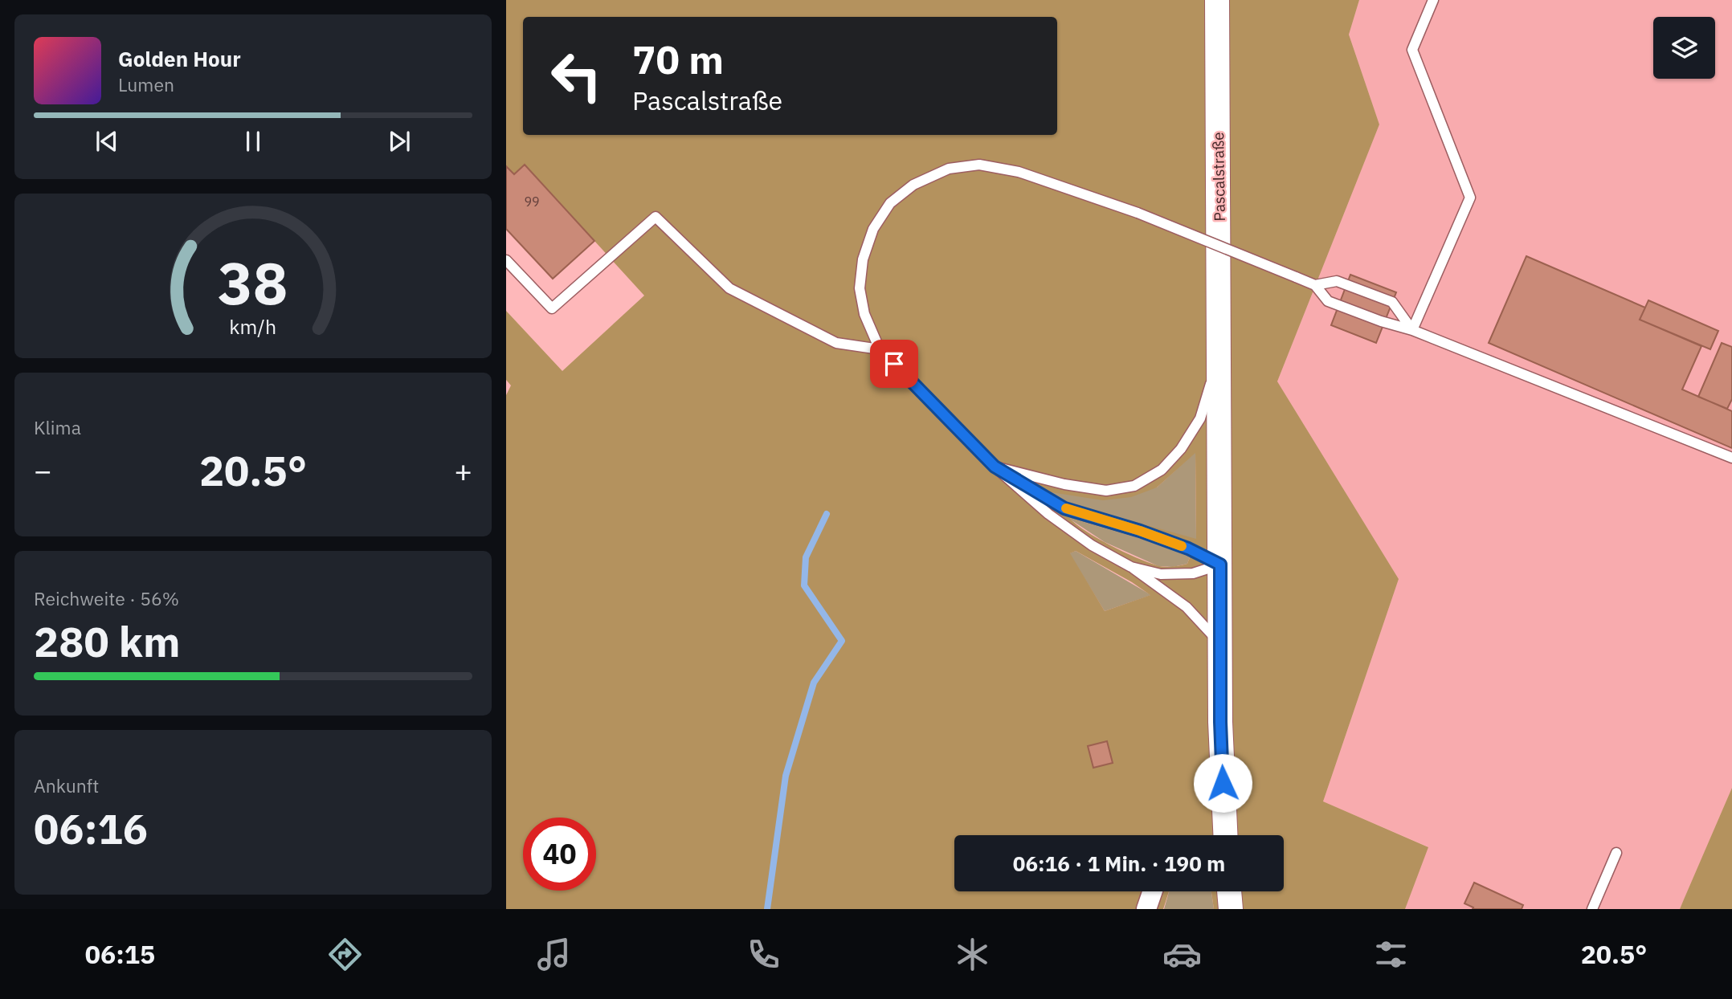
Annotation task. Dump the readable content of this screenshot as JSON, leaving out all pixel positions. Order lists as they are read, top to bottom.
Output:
{
  "streets": {
    "street": ["Pascalstraße"]
  },
  "house_numbers": ["99"],
  "page": {
    "turn": ["70 m", "Pascalstraße"],
    "song": ["Golden Hour", "Lumen"],
    "tile": [
      "Klima",
      ["Reichweite · 56%", "280 km"],
      ["Ankunft", "06:16"]
    ],
    "heat": ["−", "20.5°", "+"],
    "limit": "40",
    "trip": "06:16 · 1 Min. · 190 m",
    "tabs": ["06:15", "20.5°"],
    "gauge": ["38", "km/h"]
  }
}
